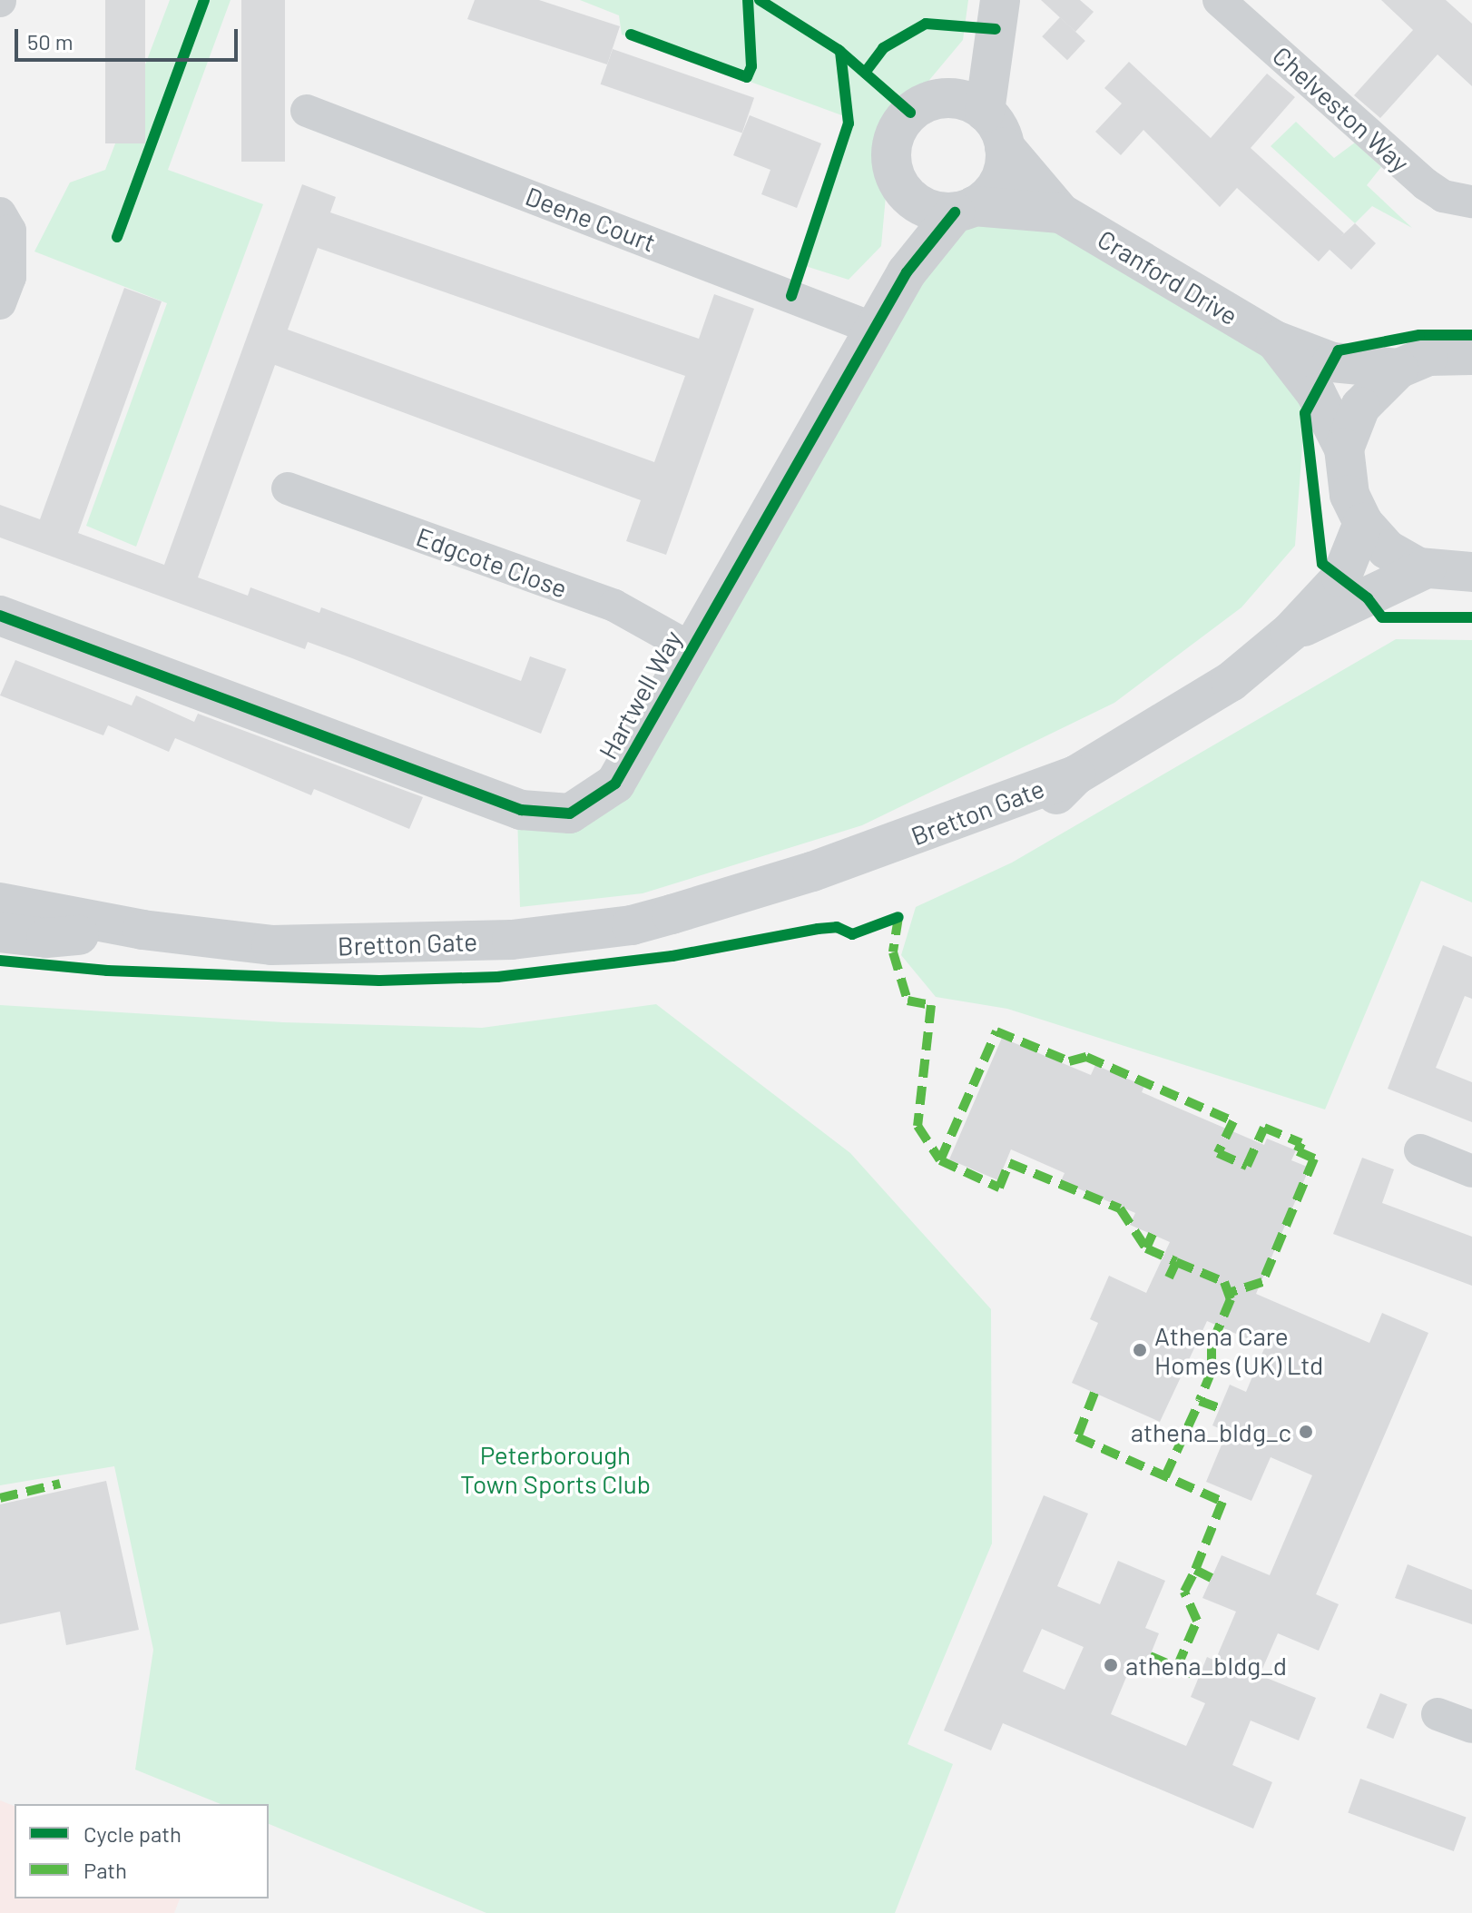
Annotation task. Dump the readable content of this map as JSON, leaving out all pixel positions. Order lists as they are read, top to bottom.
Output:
{
  "streets": {
    "street": [
      "Chelveston Way",
      "Deene Court",
      "Cranford Drive",
      "Edgcote Close",
      "Hartwell Way",
      "Bretton Gate"
    ]
  },
  "crossings": [
    ["Deene Court", "Hartwell Way"],
    ["Cranford Drive", "Hartwell Way"],
    ["Edgcote Close", "Hartwell Way"]
  ],
  "parks": ["Peterborough Town Sports Club"],
  "places": ["Athena Care Homes (UK) Ltd", "athena_bldg_c", "athena_bldg_d"],
  "legend": ["Cycle path", "Path"],
  "scale_bar": "50 m"
}
